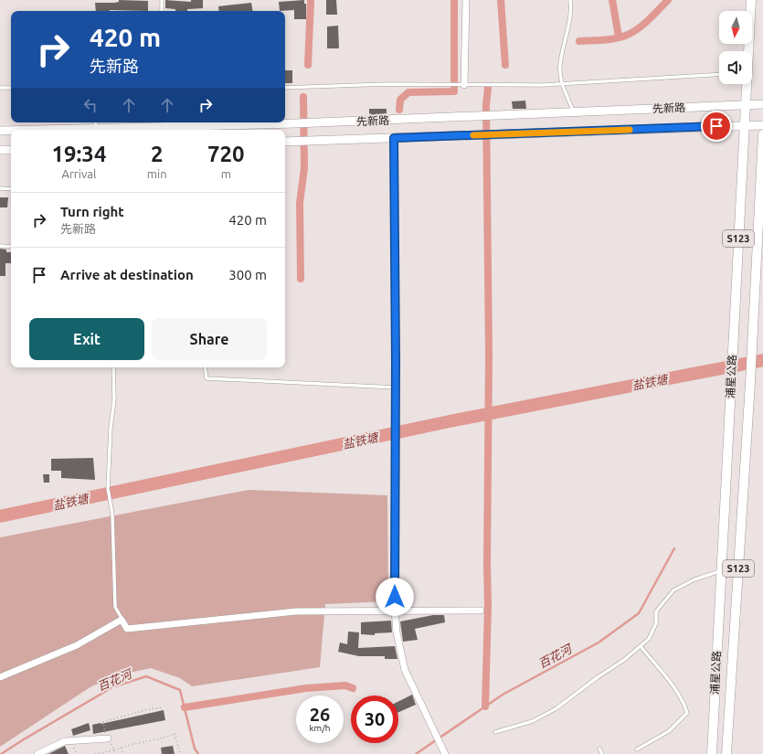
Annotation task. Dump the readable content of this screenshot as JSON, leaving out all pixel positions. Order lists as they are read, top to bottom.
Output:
{
  "streets": {
    "main road": ["先新路", "S123", "浦星公路"]
  },
  "crossings": [
    ["先新路", "浦星公路"]
  ],
  "water": ["盐铁塘", "百花河"],
  "north": "bottom",
  "page": {
    "turn": ["420 m", "先新路"],
    "eta": [
      "19:34",
      "Arrival",
      "2",
      "min",
      "720",
      "m"
    ],
    "list": [
      {
        "name": "Turn right",
        "note": "先新路",
        "value": "420 m"
      },
      {
        "name": "Arrive at destination",
        "value": "300 m"
      }
    ],
    "buttons": ["Exit", "Share"],
    "speed": "26 km/h",
    "limit": "30"
  }
}
